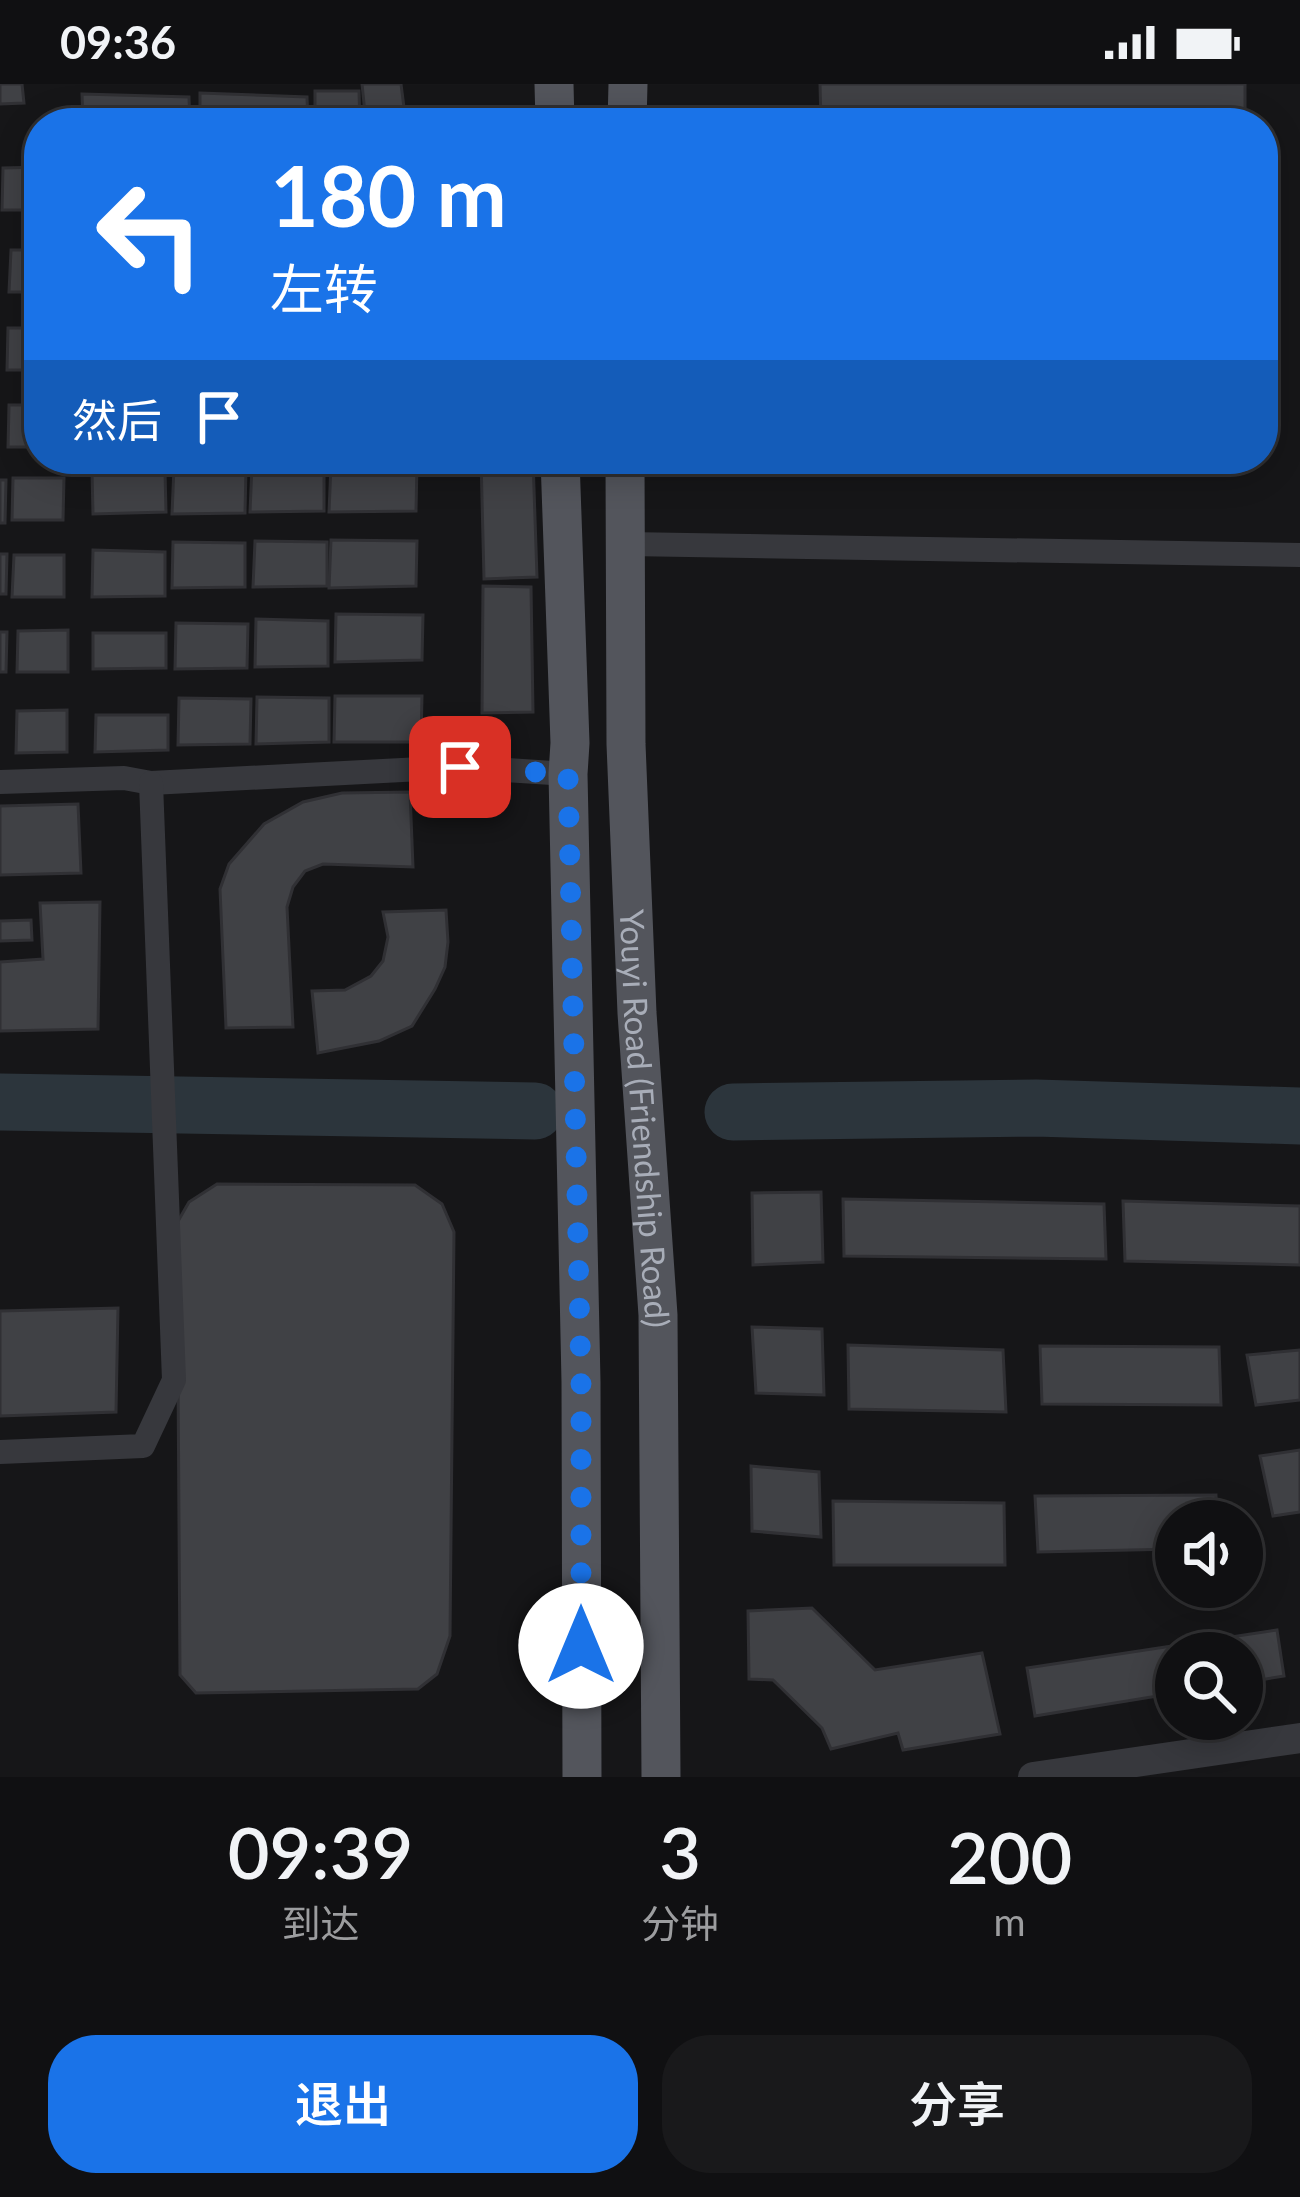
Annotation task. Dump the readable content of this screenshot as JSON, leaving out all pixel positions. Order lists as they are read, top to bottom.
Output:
{
  "streets": {
    "main road": ["Youyi Road (Friendship Road)"]
  },
  "page": {
    "status": "09:36",
    "turn": ["180 m", "左转"],
    "then": "然后",
    "eta": [
      "09:39",
      "到达",
      "3",
      "分钟",
      "200",
      "m"
    ],
    "buttons": ["退出", "分享"]
  }
}
